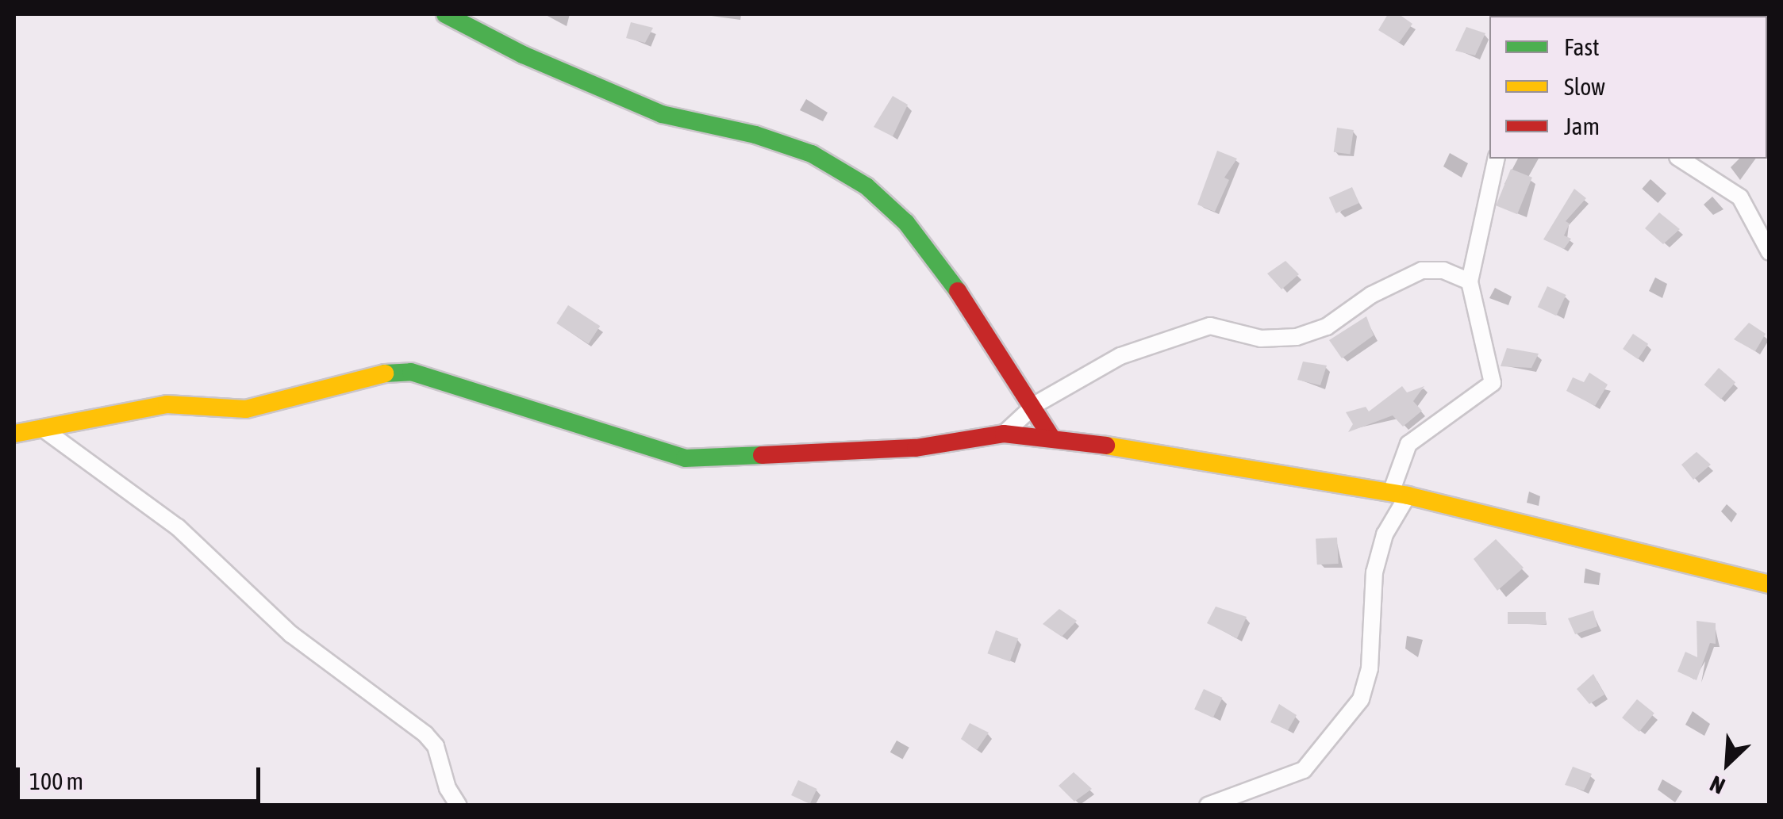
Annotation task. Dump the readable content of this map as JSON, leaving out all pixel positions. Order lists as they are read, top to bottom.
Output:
{
  "legend": ["Fast", "Slow", "Jam"],
  "scale_bar": "100 m",
  "north": "bottom left"
}
